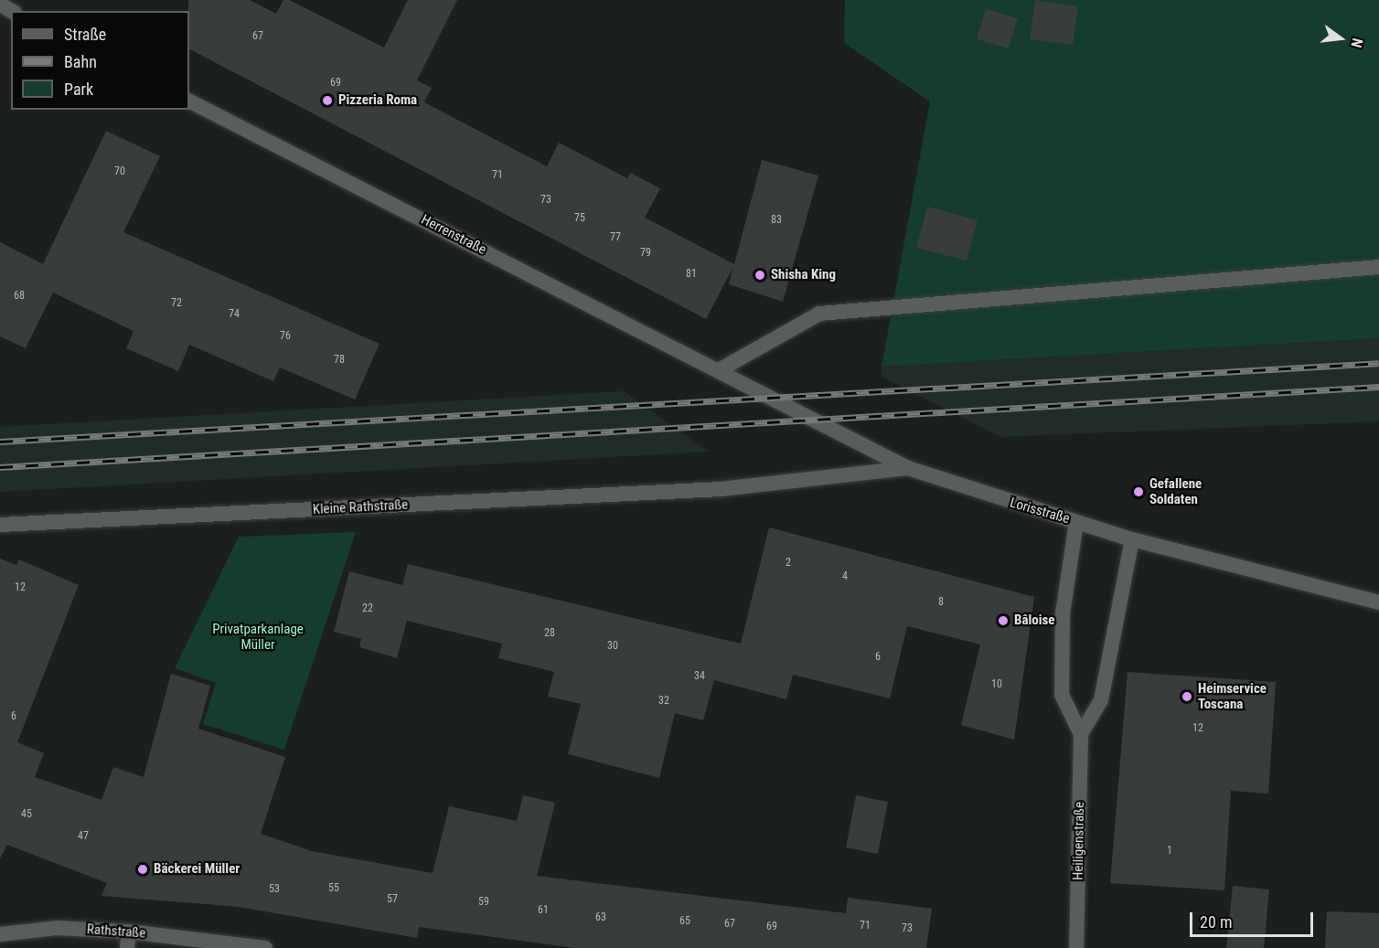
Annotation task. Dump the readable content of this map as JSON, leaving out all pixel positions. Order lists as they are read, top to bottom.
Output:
{
  "streets": {
    "street": [
      "Herrenstraße",
      "Kleine Rathstraße",
      "Lorisstraße",
      "Heiligenstraße",
      "Rathstraße"
    ]
  },
  "crossings": [
    ["Herrenstraße", "Lorisstraße"],
    ["Kleine Rathstraße", "Lorisstraße"],
    ["Lorisstraße", "Heiligenstraße"]
  ],
  "parks": ["Privatparkanlage Müller"],
  "places": [
    "Pizzeria Roma",
    "Shisha King",
    "Gefallene Soldaten",
    "Bâloise",
    "Heimservice Toscana",
    "Bäckerei Müller"
  ],
  "house_numbers": [
    "67",
    "69",
    "70",
    "71",
    "73",
    "75",
    "83",
    "77",
    "79",
    "81",
    "68",
    "72",
    "74",
    "76",
    "78",
    "2",
    "4",
    "12",
    "8",
    "22",
    "28",
    "30",
    "6",
    "34",
    "10",
    "32",
    "6",
    "12",
    "45",
    "47",
    "1",
    "55",
    "53",
    "57",
    "59",
    "61",
    "63",
    "65",
    "67",
    "71",
    "69",
    "73"
  ],
  "legend": ["Straße", "Bahn", "Park"],
  "scale_bar": "20 m",
  "north": "right"
}
